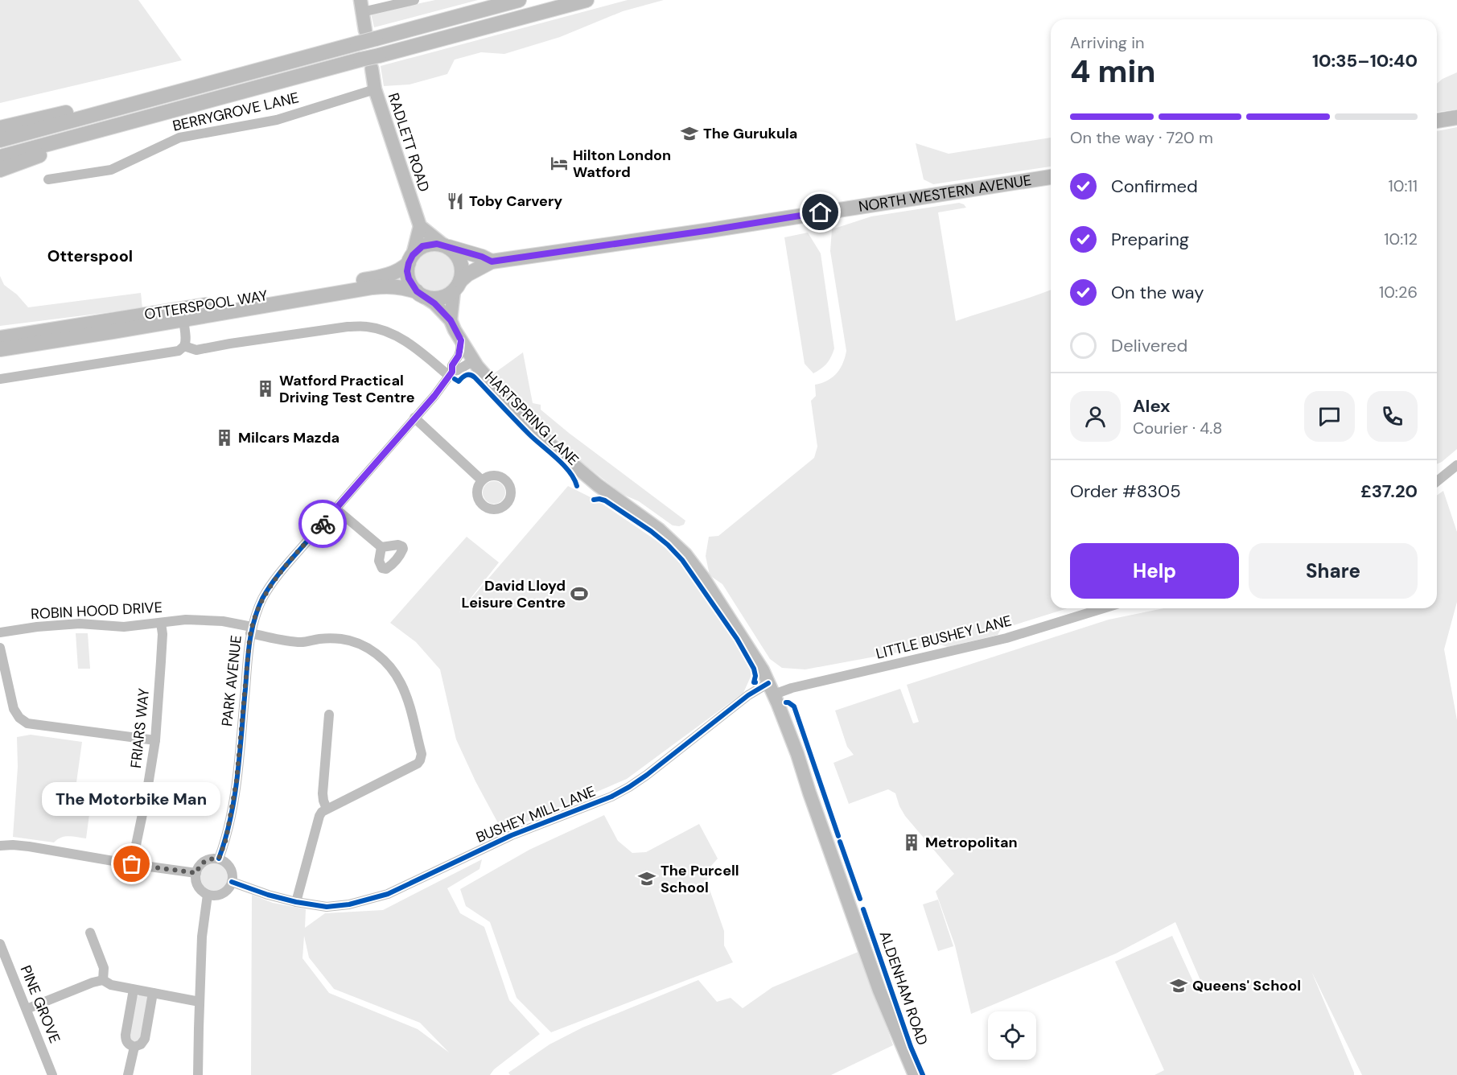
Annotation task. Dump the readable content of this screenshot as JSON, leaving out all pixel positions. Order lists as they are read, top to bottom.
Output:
{
  "streets": {
    "highway": ["NORTH WESTERN AVENUE", "OTTERSPOOL WAY"],
    "main road": ["RADLETT ROAD", "HARTSPRING LANE", "ALDENHAM ROAD"],
    "street": [
      "BERRYGROVE LANE",
      "ROBIN HOOD DRIVE",
      "LITTLE BUSHEY LANE",
      "PARK AVENUE",
      "FRIARS WAY",
      "BUSHEY MILL LANE",
      "PINE GROVE"
    ]
  },
  "crossings": [
    ["BERRYGROVE LANE", "RADLETT ROAD"],
    ["NORTH WESTERN AVENUE", "OTTERSPOOL WAY"],
    ["NORTH WESTERN AVENUE", "HARTSPRING LANE"],
    ["OTTERSPOOL WAY", "HARTSPRING LANE"],
    ["HARTSPRING LANE", "LITTLE BUSHEY LANE"],
    ["HARTSPRING LANE", "PARK AVENUE"],
    ["HARTSPRING LANE", "BUSHEY MILL LANE"],
    ["HARTSPRING LANE", "ALDENHAM ROAD"],
    ["ROBIN HOOD DRIVE", "PARK AVENUE"],
    ["ROBIN HOOD DRIVE", "FRIARS WAY"],
    ["LITTLE BUSHEY LANE", "BUSHEY MILL LANE"],
    ["LITTLE BUSHEY LANE", "ALDENHAM ROAD"],
    ["PARK AVENUE", "BUSHEY MILL LANE"],
    ["BUSHEY MILL LANE", "ALDENHAM ROAD"]
  ],
  "districts": ["Otterspool"],
  "places": {
    "school or university": ["The Gurukula", "The Purcell School", "Queens' School"],
    "hotel": ["Hilton London Watford"],
    "restaurant": ["Toby Carvery"],
    "building": ["Watford Practical Driving Test Centre", "Milcars Mazda", "Metropolitan"],
    "sports": ["David Lloyd Leisure Centre"],
    "other": ["The Motorbike Man"]
  },
  "page": {
    "heading": ["4 min", "Arriving in", "10:35–10:40"],
    "panel": [
      "Alex",
      "Courier · 4.8",
      "Order #8305",
      "£37.20"
    ],
    "bar": "On the way · 720 m",
    "list": [
      ["Confirmed", "10:11"],
      ["Preparing", "10:12"],
      ["On the way", "10:26"],
      "Delivered"
    ],
    "buttons": ["Help", "Share"],
    "bubble": "The Motorbike Man"
  }
}
